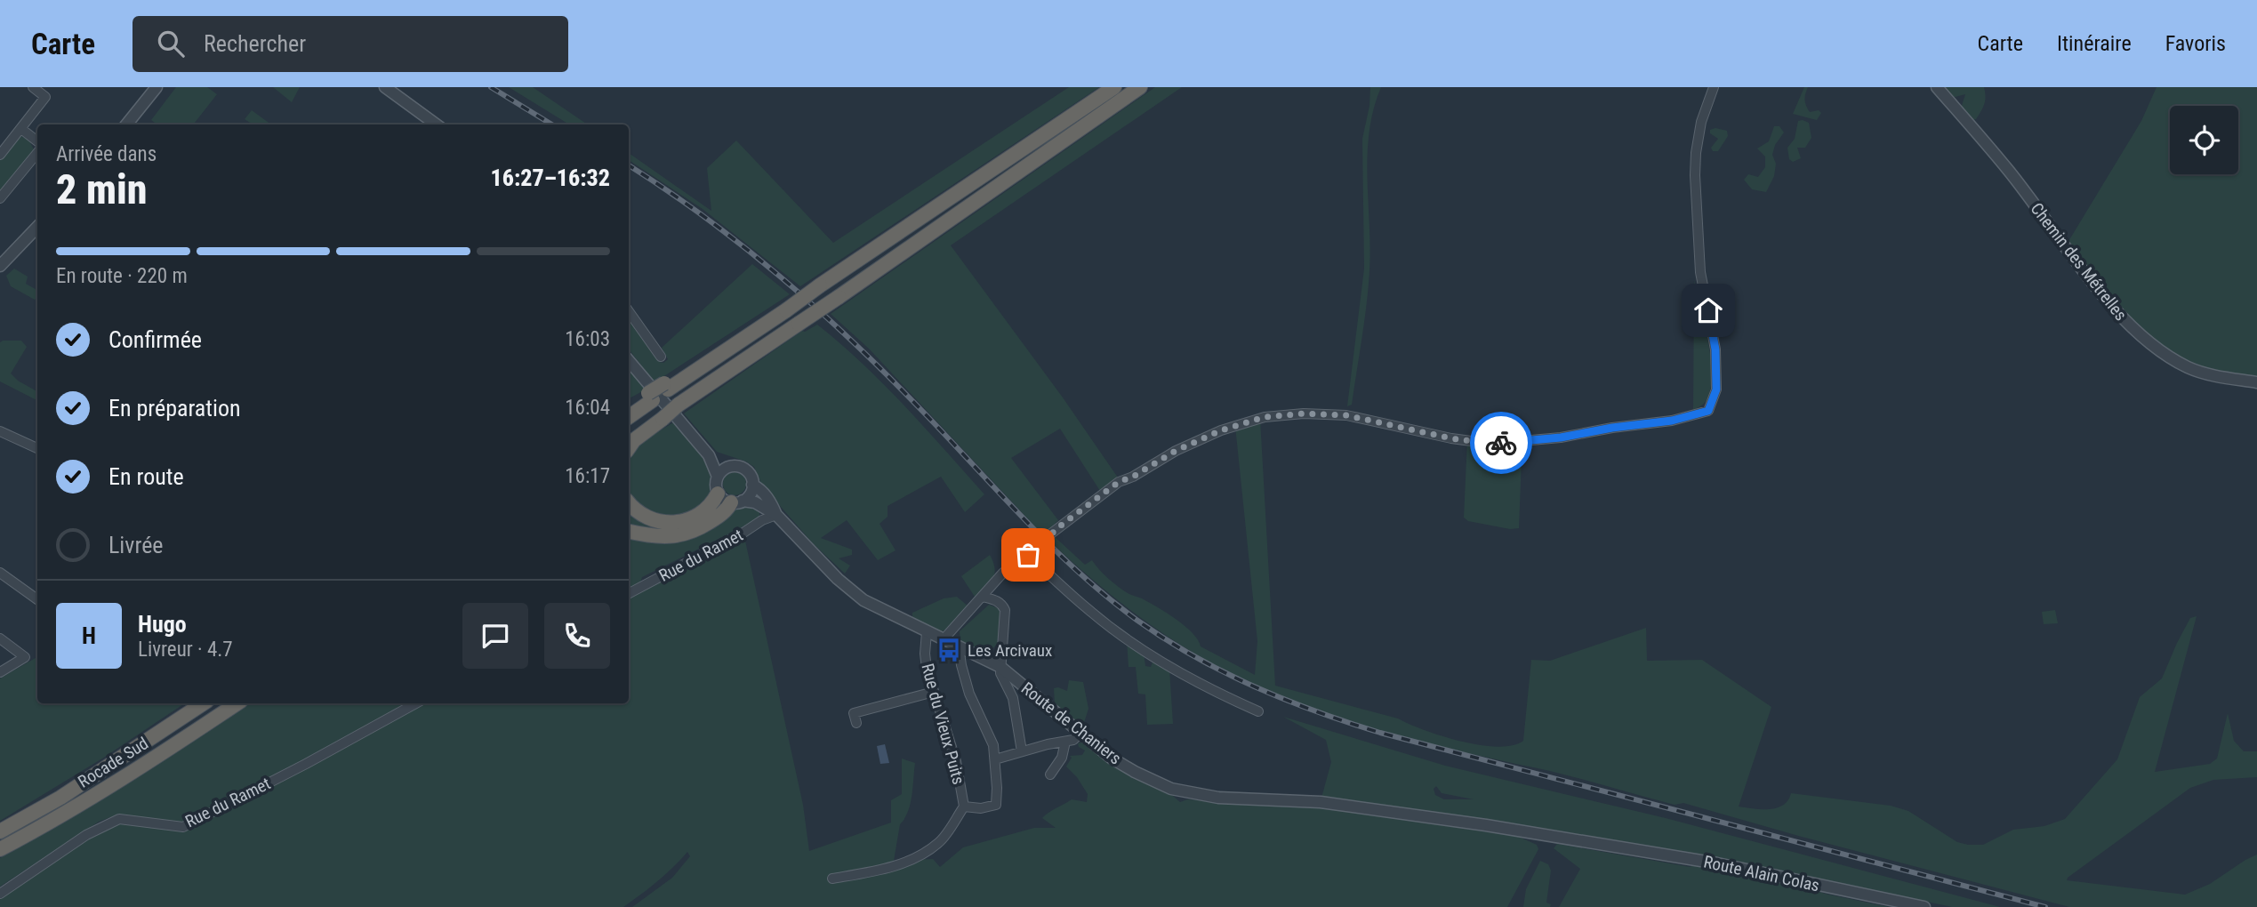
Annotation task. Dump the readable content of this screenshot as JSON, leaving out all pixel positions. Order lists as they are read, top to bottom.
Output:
{
  "streets": {
    "highway": ["Rocade Sud"],
    "street": [
      "Chemin des Métrelles",
      "Rue du Ramet",
      "Route de Chaniers",
      "Rue du Vieux Puits",
      "Route Alain Colas"
    ]
  },
  "crossings": [
    ["Rue du Ramet", "Route de Chaniers"],
    ["Route de Chaniers", "Rue du Vieux Puits"],
    ["Route de Chaniers", "Route Alain Colas"]
  ],
  "places": {
    "bus stop": ["Les Arcivaux"]
  },
  "page": {
    "header": "Carte",
    "search": "Rechercher",
    "nav": ["Carte", "Itinéraire", "Favoris"],
    "heading": ["2 min", "Arrivée dans", "16:27–16:32"],
    "panel": ["Hugo", "Livreur · 4.7"],
    "bar": "En route · 220 m",
    "list": [
      ["Confirmée", "16:03"],
      ["En préparation", "16:04"],
      ["En route", "16:17"],
      "Livrée"
    ],
    "round": "H"
  }
}
